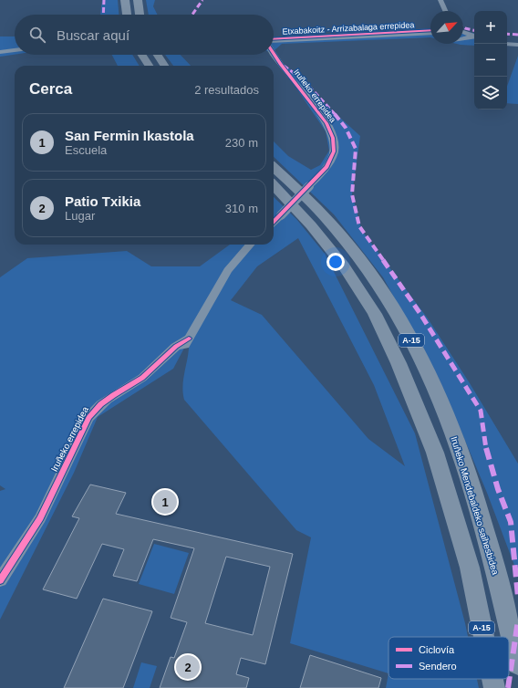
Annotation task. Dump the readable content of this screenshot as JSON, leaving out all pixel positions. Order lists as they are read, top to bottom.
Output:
{
  "streets": {
    "highway": ["A-15", "Iruñeko Mendebaldeko saihesbidea"],
    "street": ["Etxabakoitz - Arrizabalaga errepidea", "Iruñeko errepidea"]
  },
  "legend": ["Ciclovía", "Sendero"],
  "north": "top right",
  "page": {
    "map_buttons": ["+", "−"],
    "search": "Buscar aquí",
    "heading": ["Cerca", "2 resultados"],
    "list": [
      {
        "mark": "1",
        "name": "San Fermin Ikastola",
        "note": "Escuela",
        "value": "230 m"
      },
      {
        "mark": "2",
        "name": "Patio Txikia",
        "note": "Lugar",
        "value": "310 m"
      }
    ],
    "pins": ["1", "2"]
  }
}
